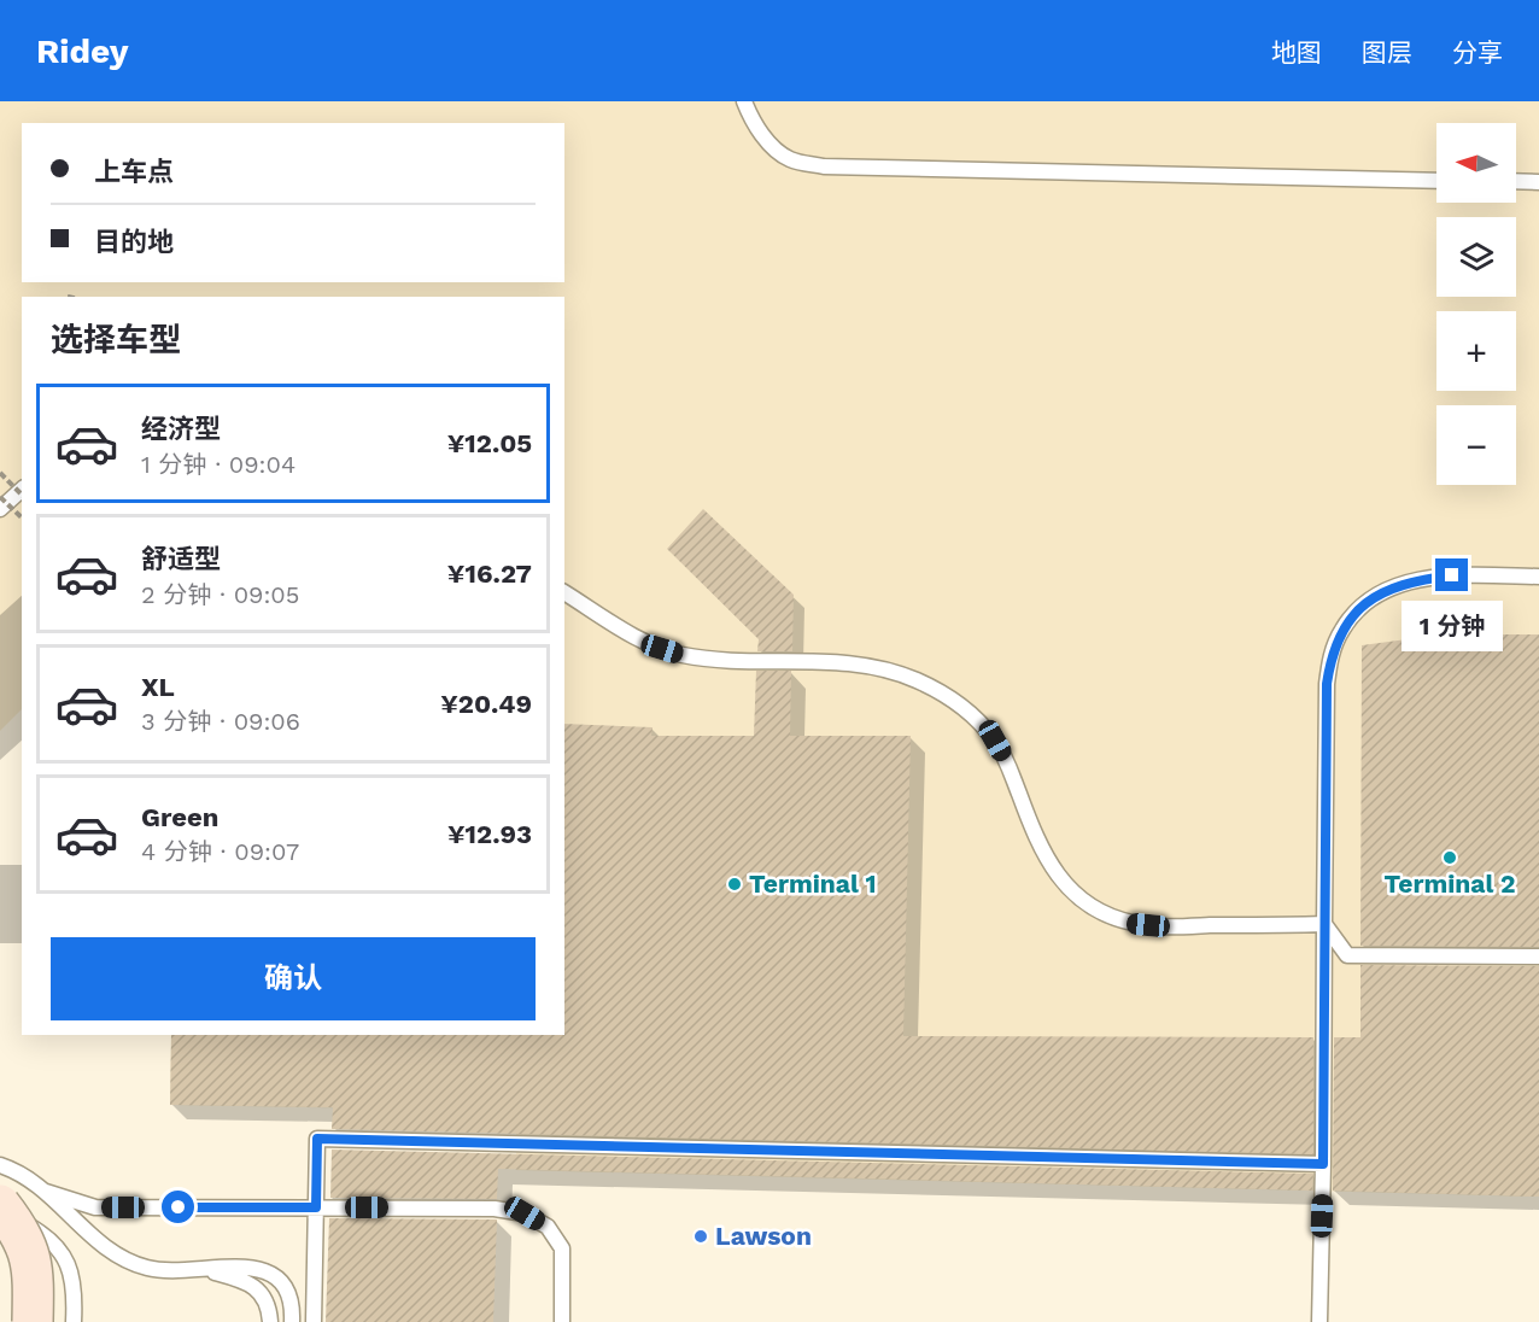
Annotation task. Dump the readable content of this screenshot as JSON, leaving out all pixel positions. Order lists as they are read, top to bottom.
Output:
{
  "places": ["Terminal 2", "Terminal 1", "Lawson"],
  "north": "left",
  "page": {
    "header": "Ridey",
    "nav": ["地图", "图层", "分享"],
    "map_buttons": ["+", "−"],
    "banner": ["上车点", "目的地"],
    "heading": "选择车型",
    "list": [
      {
        "name": "经济型",
        "note": "1 分钟 · 09:04",
        "value": "¥12.05"
      },
      {
        "name": "舒适型",
        "note": "2 分钟 · 09:05",
        "value": "¥16.27"
      },
      {
        "name": "XL",
        "note": "3 分钟 · 09:06",
        "value": "¥20.49"
      },
      {
        "name": "Green",
        "note": "4 分钟 · 09:07",
        "value": "¥12.93"
      }
    ],
    "bubble": "1 分钟",
    "buttons": "确认"
  }
}
